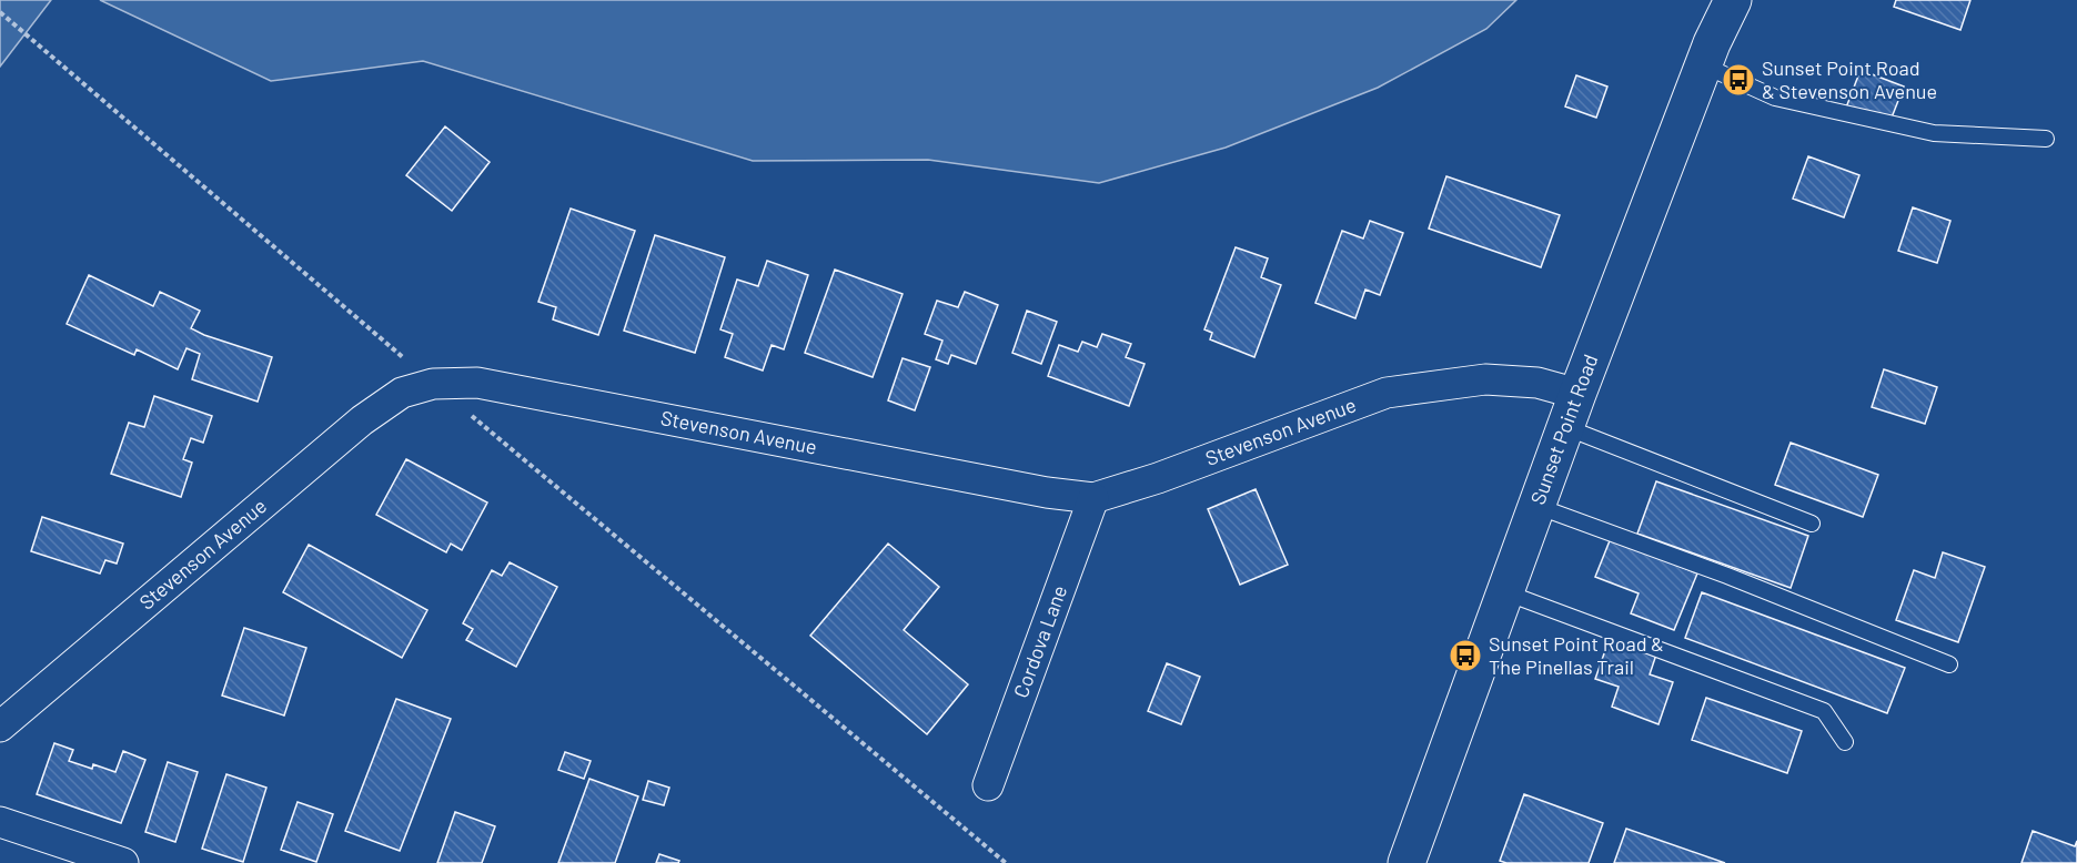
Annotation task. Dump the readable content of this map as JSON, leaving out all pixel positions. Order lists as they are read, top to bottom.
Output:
{
  "streets": {
    "main road": ["Sunset Point Road"],
    "street": ["Stevenson Avenue", "Cordova Lane"]
  },
  "crossings": [
    ["Sunset Point Road", "Stevenson Avenue"],
    ["Stevenson Avenue", "Cordova Lane"]
  ],
  "places": {
    "bus stop": ["Sunset Point Road & Stevenson Avenue", "Sunset Point Road & The Pinellas Trail"]
  }
}
